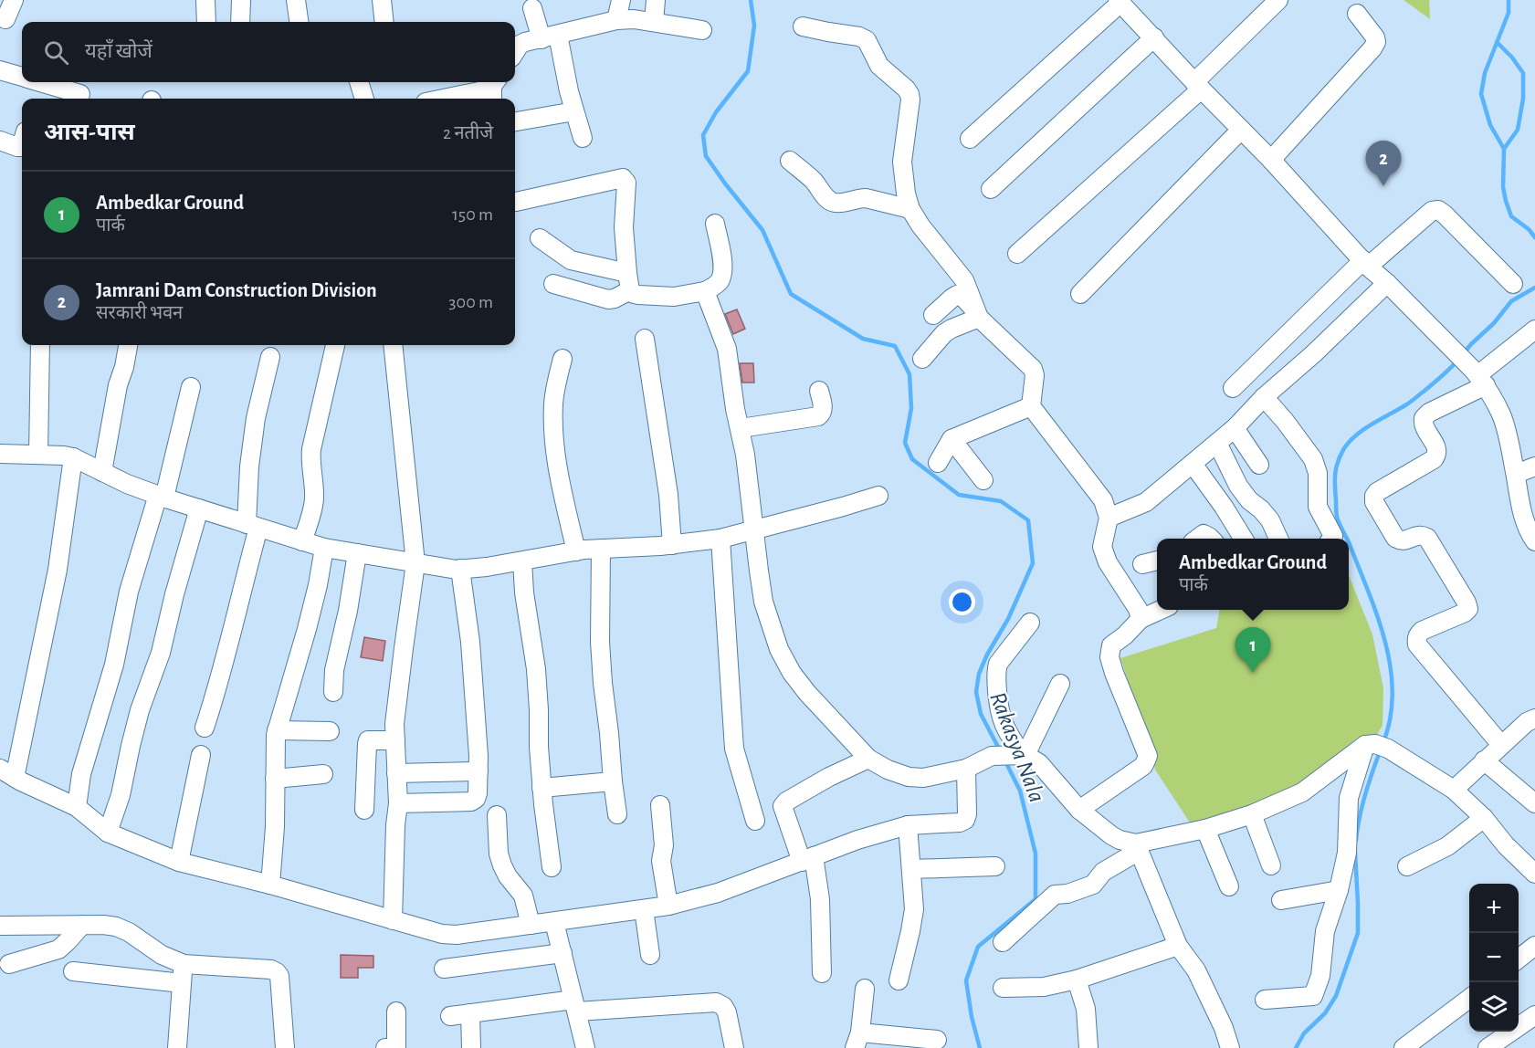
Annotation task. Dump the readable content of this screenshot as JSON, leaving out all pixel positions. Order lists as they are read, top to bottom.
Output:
{
  "water": ["Rakasya Nala"],
  "page": {
    "search": "यहाँ खोजें",
    "heading": ["आस-पास", "2 नतीजे"],
    "pins": ["2", "1"],
    "list": [
      {
        "mark": "1",
        "name": "Ambedkar Ground",
        "note": "पार्क",
        "value": "150 m"
      },
      {
        "mark": "2",
        "name": "Jamrani Dam Construction Division",
        "note": "सरकारी भवन",
        "value": "300 m"
      }
    ],
    "popup": ["Ambedkar Ground", "पार्क"],
    "map_buttons": ["+", "−"]
  }
}
